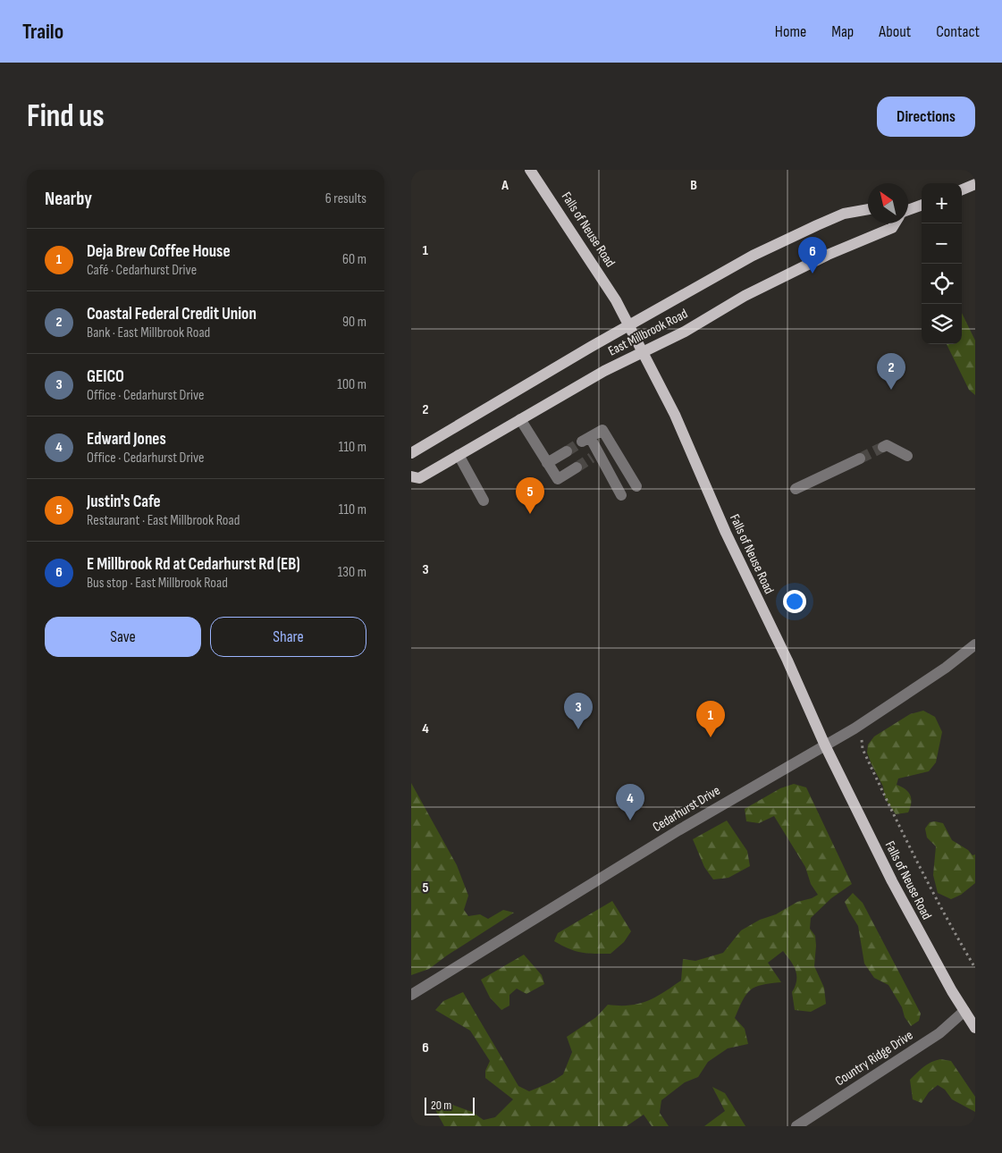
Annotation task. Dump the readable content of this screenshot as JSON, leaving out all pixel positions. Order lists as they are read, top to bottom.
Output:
{
  "streets": {
    "main road": ["Falls of Neuse Road", "East Millbrook Road"],
    "street": ["Cedarhurst Drive", "Country Ridge Drive"]
  },
  "crossings": [
    ["Falls of Neuse Road", "East Millbrook Road"],
    ["Falls of Neuse Road", "Cedarhurst Drive"],
    ["Falls of Neuse Road", "Country Ridge Drive"]
  ],
  "scale_bar": "20 m",
  "north": "top left",
  "page": {
    "header": "Trailo",
    "nav": [
      "Home",
      "Map",
      "About",
      "Contact"
    ],
    "buttons": [
      "Directions",
      ["Save", "Share"]
    ],
    "title": "Find us",
    "heading": ["Nearby", "6 results"],
    "map_buttons": ["+", "−"],
    "list": [
      {
        "mark": "1",
        "name": "Deja Brew Coffee House",
        "note": "Café · Cedarhurst Drive",
        "value": "60 m"
      },
      {
        "mark": "2",
        "name": "Coastal Federal Credit Union",
        "note": "Bank · East Millbrook Road",
        "value": "90 m"
      },
      {
        "mark": "3",
        "name": "GEICO",
        "note": "Office · Cedarhurst Drive",
        "value": "100 m"
      },
      {
        "mark": "4",
        "name": "Edward Jones",
        "note": "Office · Cedarhurst Drive",
        "value": "110 m"
      },
      {
        "mark": "5",
        "name": "Justin's Cafe",
        "note": "Restaurant · East Millbrook Road",
        "value": "110 m"
      },
      {
        "mark": "6",
        "name": "E Millbrook Rd at Cedarhurst Rd (EB)",
        "note": "Bus stop · East Millbrook Road",
        "value": "130 m"
      }
    ],
    "pins": [
      "6",
      "2",
      "5",
      "3",
      "1",
      "4"
    ],
    "scale": "20 m"
  },
  "grid": {
    "columns": ["A", "B"],
    "rows": [
      "1",
      "2",
      "3",
      "4",
      "5",
      "6"
    ]
  }
}
